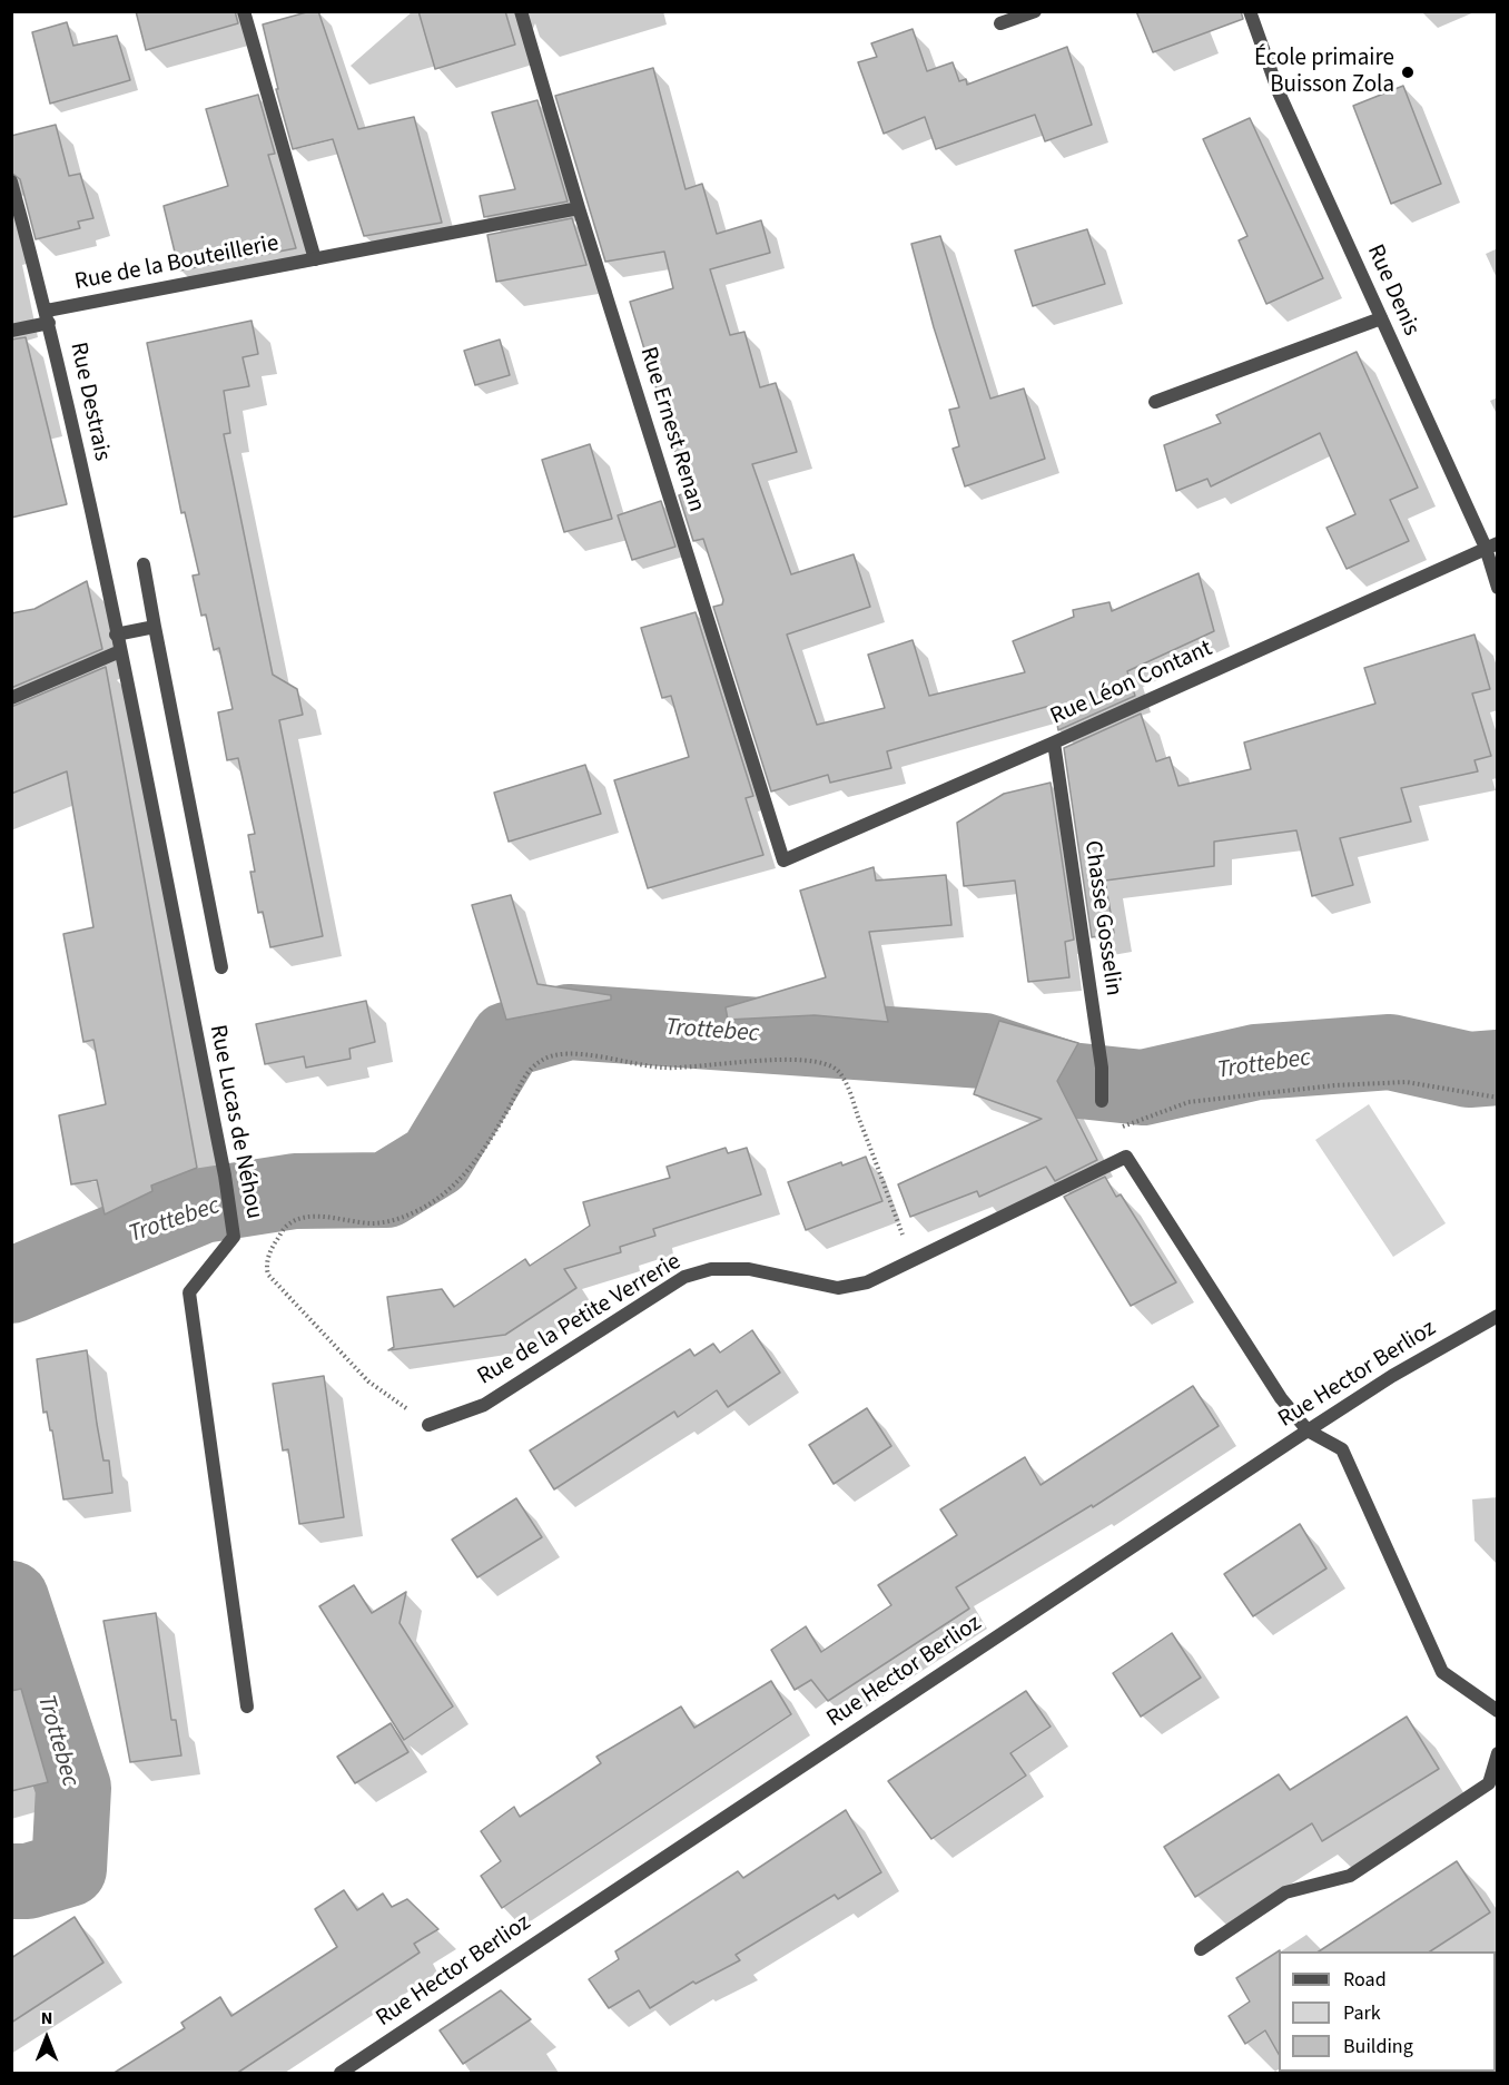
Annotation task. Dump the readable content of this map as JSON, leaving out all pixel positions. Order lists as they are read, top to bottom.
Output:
{
  "streets": {
    "street": [
      "Rue de la Bouteillerie",
      "Rue Denis",
      "Rue Destrais",
      "Rue Ernest Renan",
      "Rue Léon Contant",
      "Chasse Gosselin",
      "Rue Lucas de Néhou",
      "Rue de la Petite Verrerie",
      "Rue Hector Berlioz"
    ]
  },
  "crossings": [
    ["Rue de la Bouteillerie", "Rue Destrais"],
    ["Rue de la Bouteillerie", "Rue Ernest Renan"],
    ["Rue Denis", "Rue Léon Contant"],
    ["Rue Destrais", "Rue Lucas de Néhou"],
    ["Rue Ernest Renan", "Rue Léon Contant"],
    ["Rue Léon Contant", "Chasse Gosselin"],
    ["Rue de la Petite Verrerie", "Rue Hector Berlioz"]
  ],
  "water": ["Trottebec"],
  "places": ["École primaire Buisson Zola"],
  "legend": ["Road", "Park", "Building"],
  "north": "top"
}
